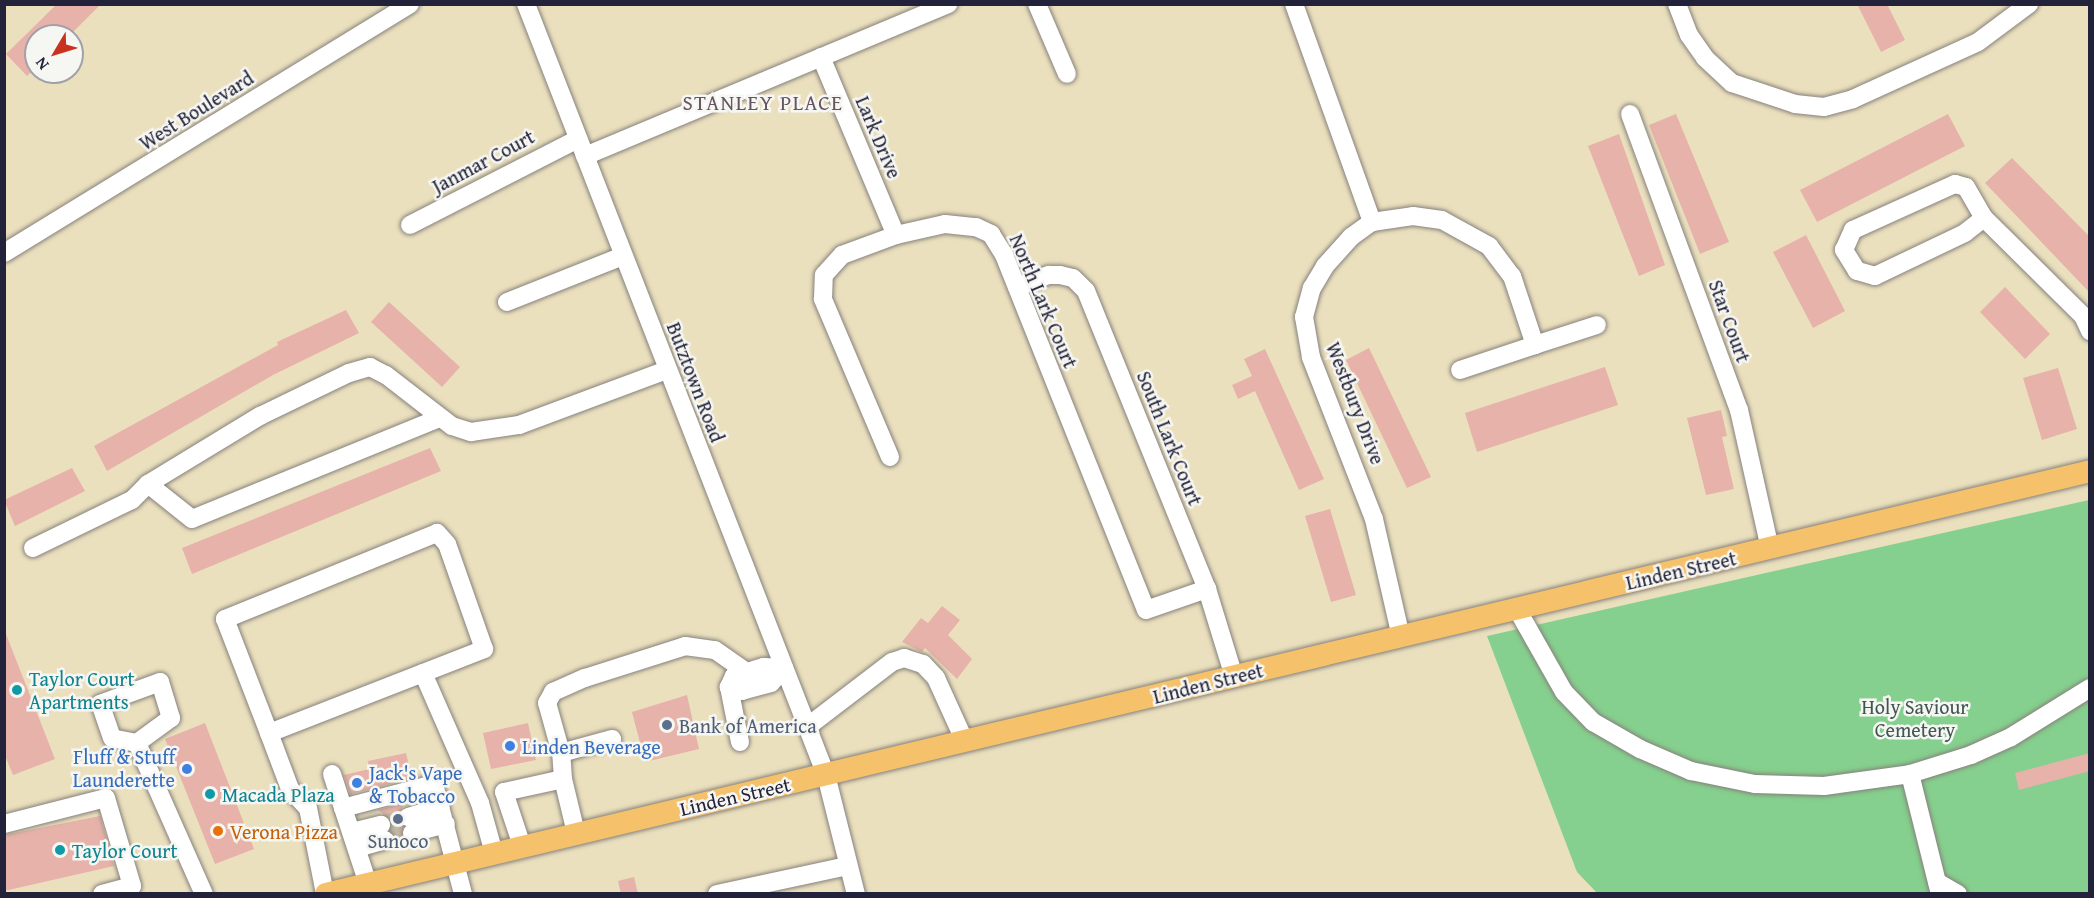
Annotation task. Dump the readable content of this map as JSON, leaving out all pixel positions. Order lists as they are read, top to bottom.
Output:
{
  "streets": {
    "main road": ["Linden Street"],
    "street": [
      "West Boulevard",
      "Lark Drive",
      "Janmar Court",
      "North Lark Court",
      "Star Court",
      "Butztown Road",
      "Westbury Drive",
      "South Lark Court"
    ]
  },
  "crossings": [
    ["Lark Drive", "North Lark Court"],
    ["Janmar Court", "Butztown Road"],
    ["North Lark Court", "South Lark Court"],
    ["Star Court", "Linden Street"],
    ["Butztown Road", "Linden Street"],
    ["Westbury Drive", "Linden Street"],
    ["South Lark Court", "Linden Street"]
  ],
  "districts": ["STANLEY PLACE"],
  "parks": ["Holy Saviour Cemetery"],
  "places": [
    "Taylor Court Apartments",
    "Bank of America",
    "Linden Beverage",
    "Fluff & Stuff Launderette",
    "Jack's Vape & Tobacco",
    "Macada Plaza",
    "Sunoco",
    "Verona Pizza",
    "Taylor Court"
  ],
  "north": "bottom left"
}
